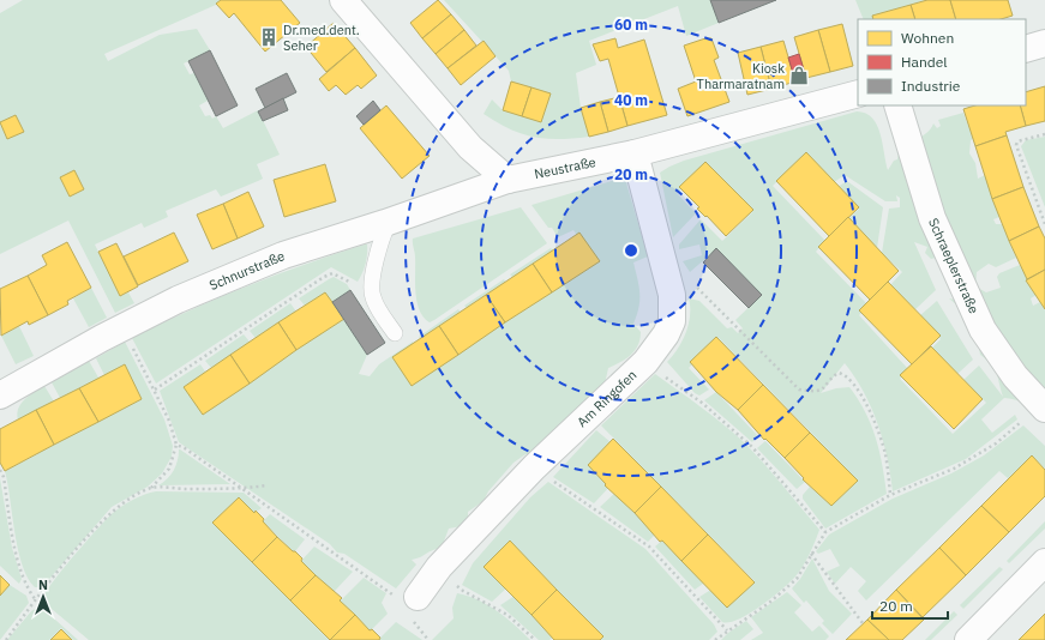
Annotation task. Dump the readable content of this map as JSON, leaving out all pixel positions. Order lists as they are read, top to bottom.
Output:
{
  "streets": {
    "street": [
      "Neustraße",
      "Schraeplerstraße",
      "Schnurstraße",
      "Am Ringofen"
    ]
  },
  "crossings": [
    ["Neustraße", "Schnurstraße"],
    ["Neustraße", "Am Ringofen"]
  ],
  "places": {
    "building": ["Dr.med.dent. Seher"],
    "shop": ["Kiosk Tharmaratnam"]
  },
  "legend": ["Wohnen", "Handel", "Industrie"],
  "scale_bar": "20 m",
  "north": "top",
  "rings": ["60 m", "40 m", "20 m"]
}
